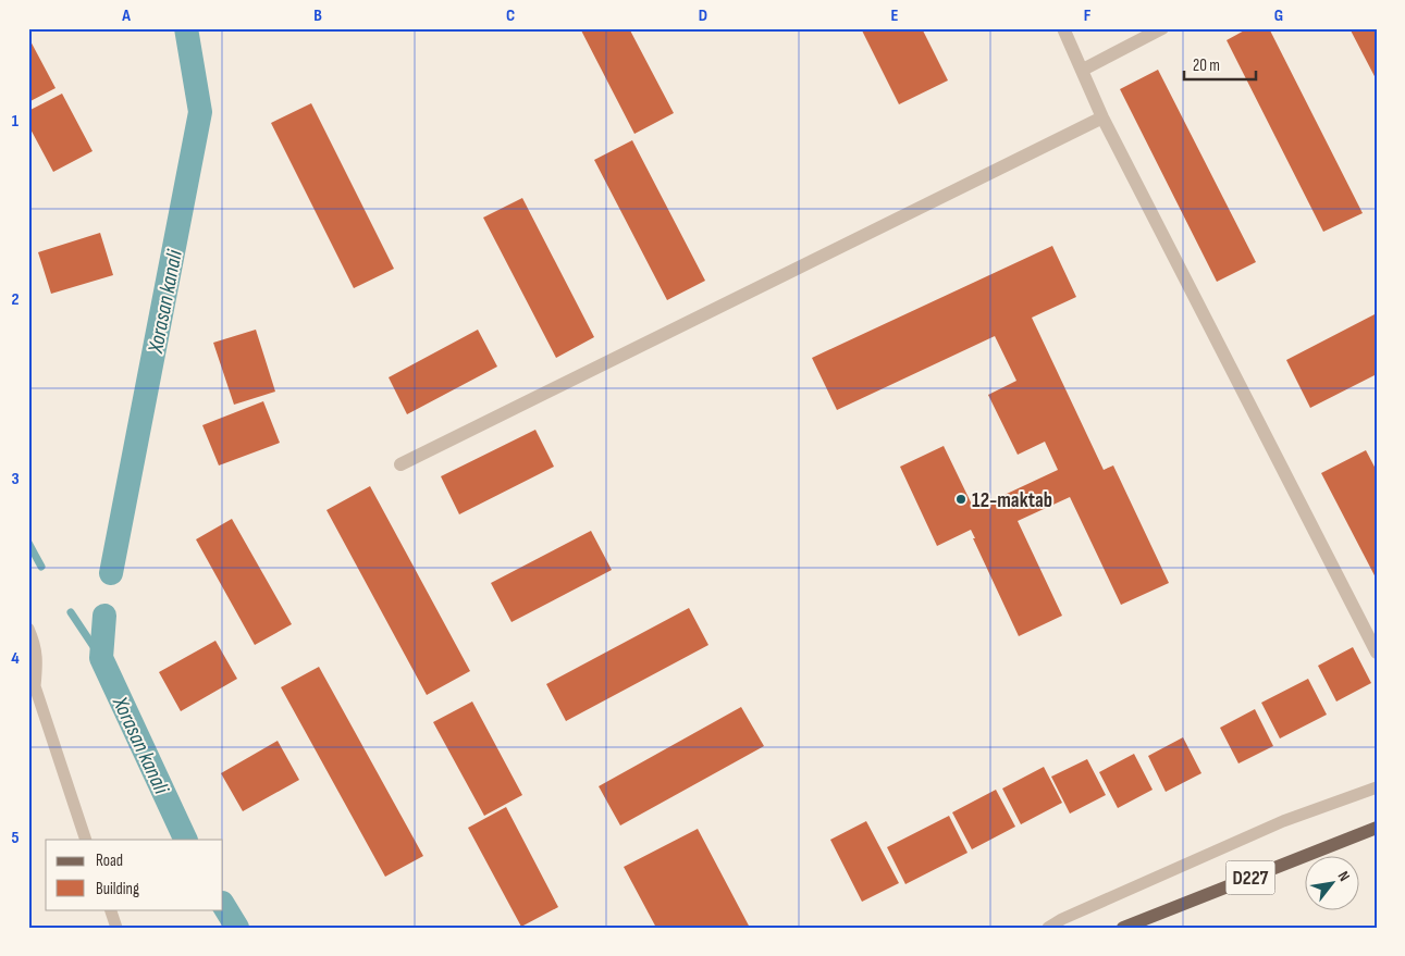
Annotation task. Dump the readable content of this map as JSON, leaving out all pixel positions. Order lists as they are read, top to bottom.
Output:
{
  "streets": {
    "main road": ["D227"]
  },
  "water": ["Xorasan kanali"],
  "places": ["12-maktab"],
  "legend": ["Road", "Building"],
  "scale_bar": "20 m",
  "north": "top right",
  "grid": {
    "columns": [
      "A",
      "B",
      "C",
      "D",
      "E",
      "F",
      "G"
    ],
    "rows": [
      "1",
      "2",
      "3",
      "4",
      "5"
    ]
  }
}
